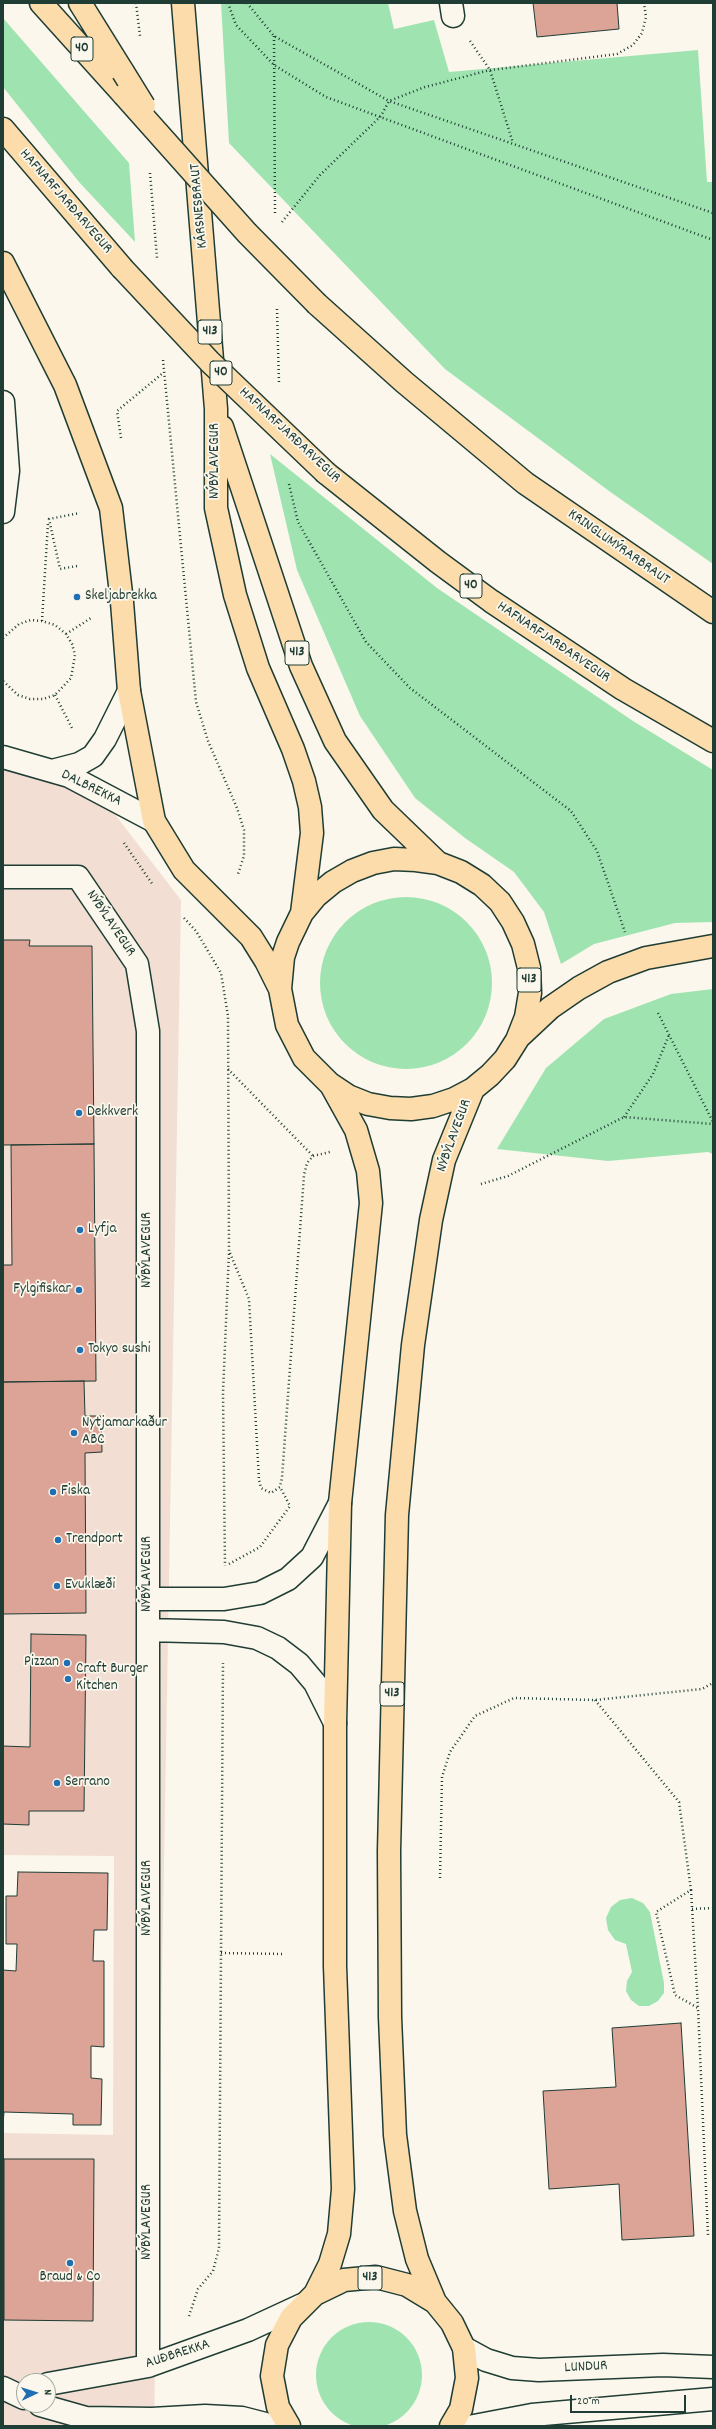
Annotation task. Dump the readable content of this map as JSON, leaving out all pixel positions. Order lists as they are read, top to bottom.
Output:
{
  "streets": {
    "main road": [
      "40",
      "HAFNARFJARÐARVEGUR",
      "KÁRSNESBRAUT",
      "413",
      "NÝBÝLAVEGUR",
      "KRINGLUMÝRARBRAUT"
    ],
    "street": ["DALBREKKA", "AUÐBREKKA", "LUNDUR"]
  },
  "crossings": [
    ["40", "KRINGLUMÝRARBRAUT"],
    ["KÁRSNESBRAUT", "NÝBÝLAVEGUR"],
    ["413", "NÝBÝLAVEGUR"],
    ["413", "AUÐBREKKA"],
    ["413", "LUNDUR"],
    ["NÝBÝLAVEGUR", "AUÐBREKKA"]
  ],
  "places": [
    "Skeljabrekka",
    "Dekkverk",
    "Lyfja",
    "Fylgifiskar",
    "Tokyo sushi",
    "Nytjamarkaður ABC",
    "Fiska",
    "Trendport",
    "Evuklæði",
    "Pizzan",
    "Craft Burger Kitchen",
    "Serrano",
    "Braud & Co"
  ],
  "scale_bar": "20 m",
  "north": "right"
}
